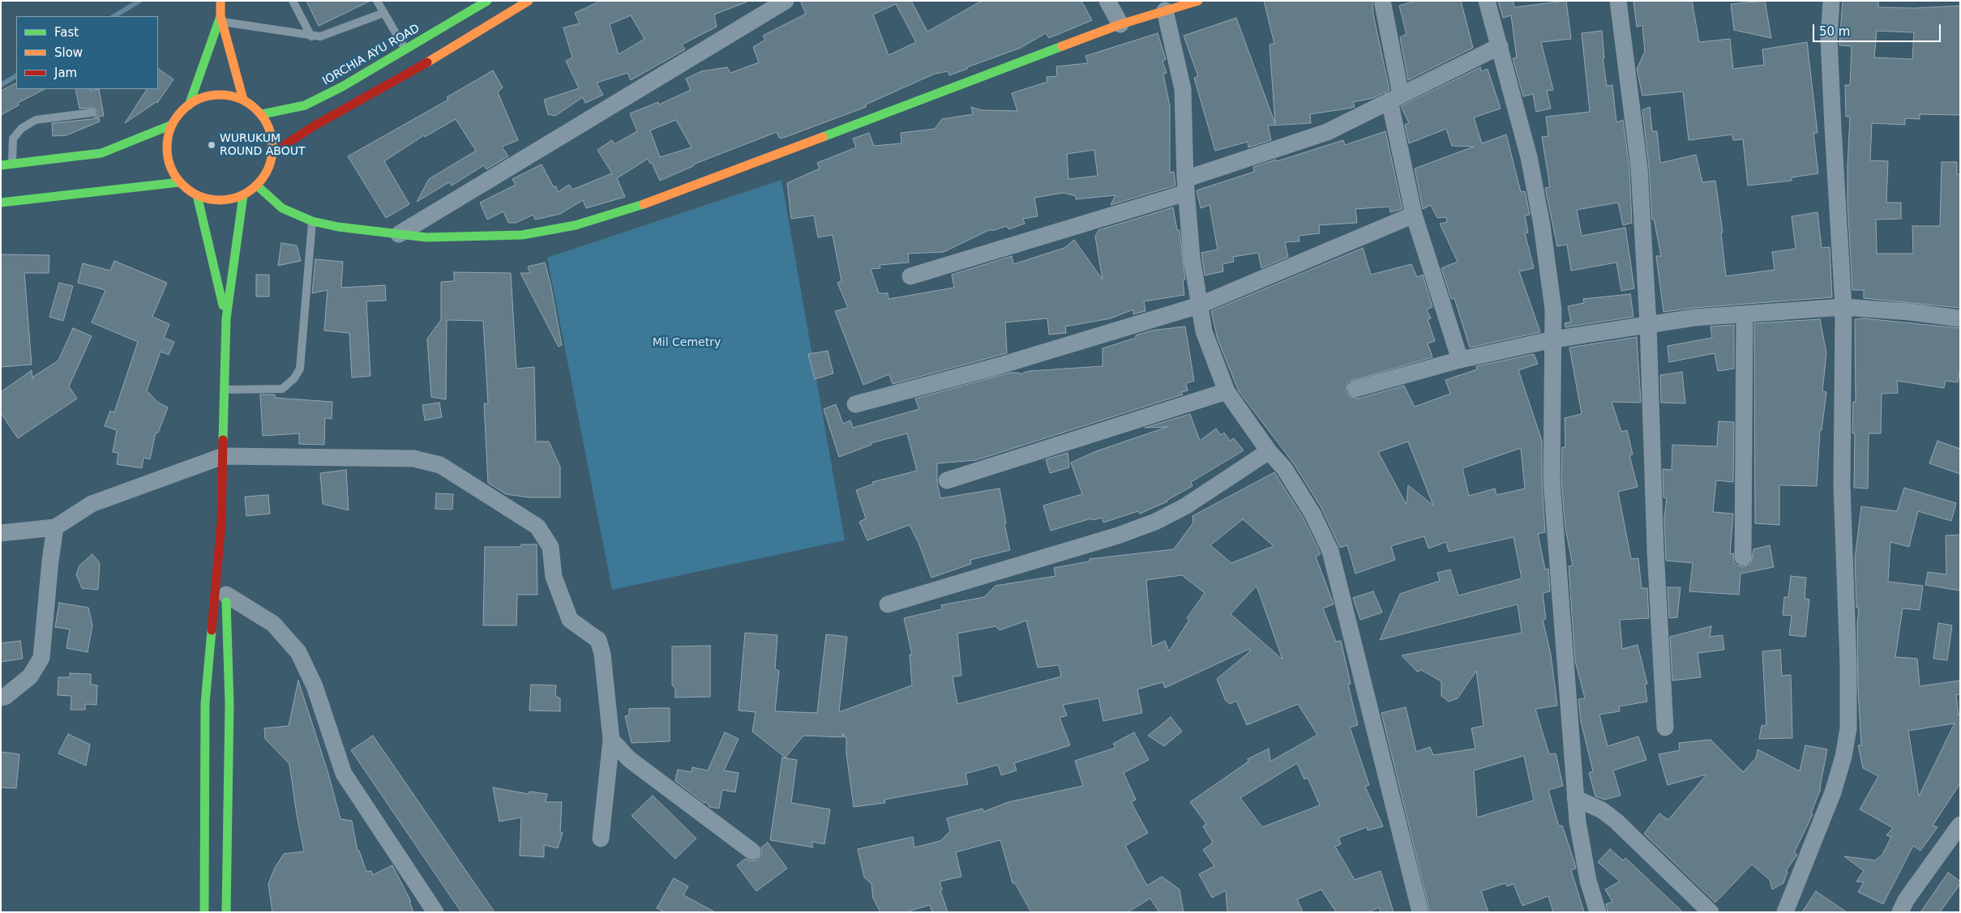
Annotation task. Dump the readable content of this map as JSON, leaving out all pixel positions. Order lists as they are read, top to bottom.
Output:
{
  "streets": {
    "main road": ["IORCHIA AYU ROAD"]
  },
  "parks": ["Mil Cemetry"],
  "places": ["WURUKUM ROUND ABOUT"],
  "legend": ["Fast", "Slow", "Jam"],
  "scale_bar": "50 m"
}
